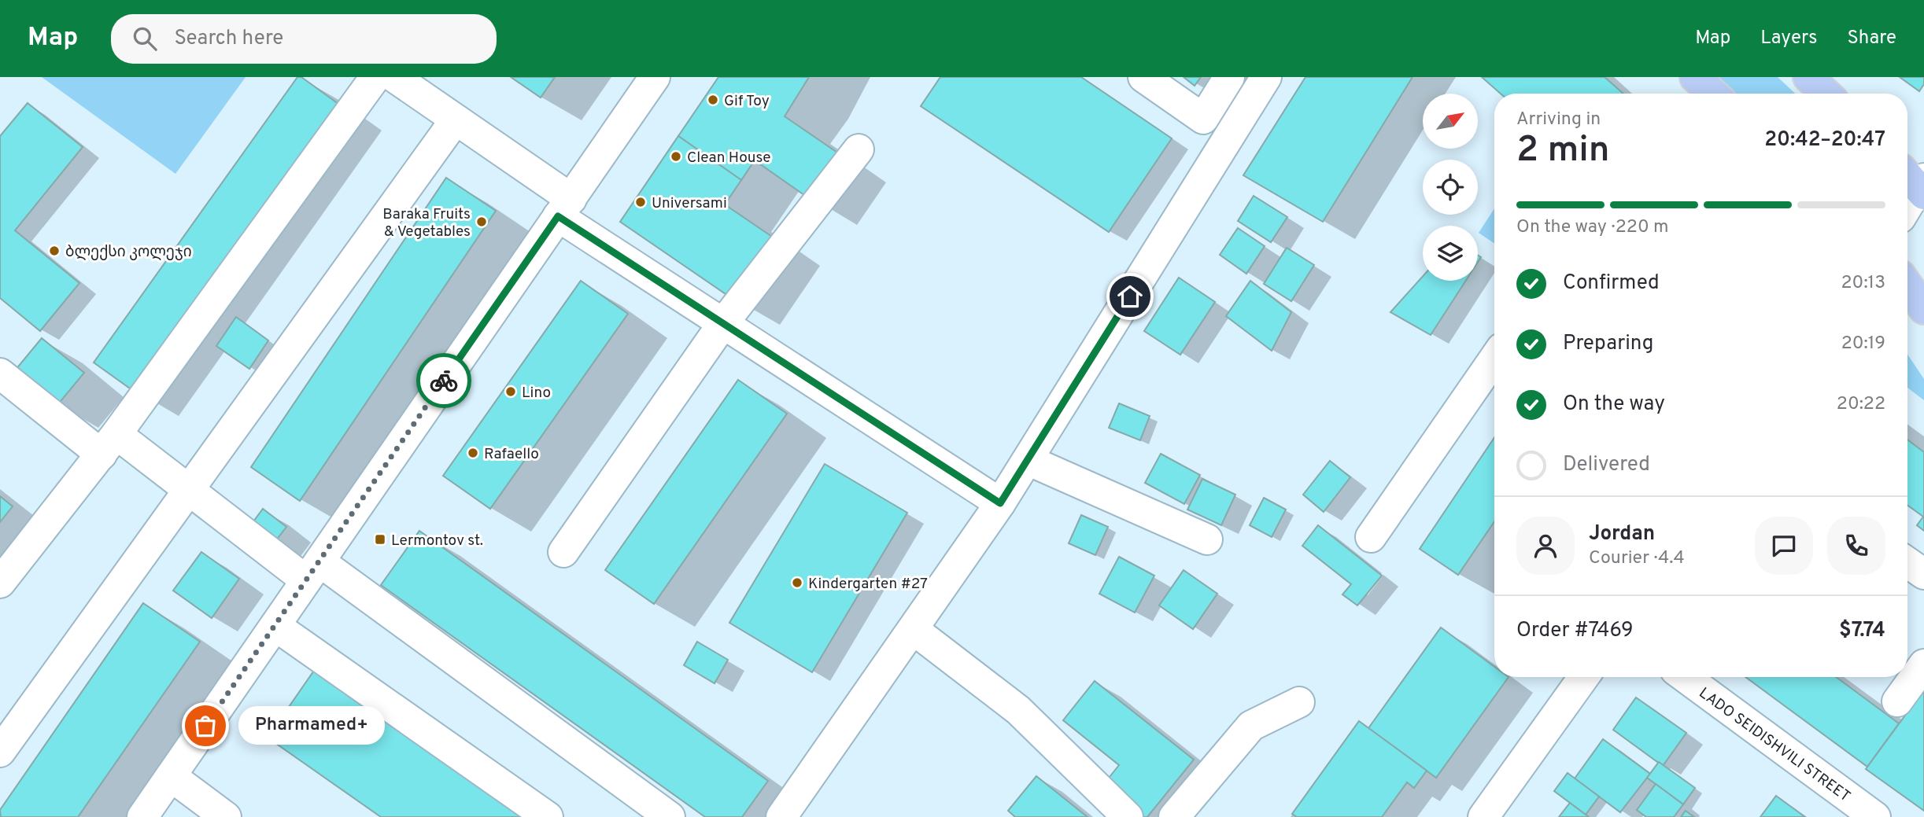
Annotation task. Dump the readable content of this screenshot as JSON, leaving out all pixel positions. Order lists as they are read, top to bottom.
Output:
{
  "streets": {
    "street": ["LADO SEIDISHVILI STREET"]
  },
  "places": {
    "other": [
      "Gif Toy",
      "Clean House",
      "Universami",
      "Baraka Fruits & Vegetables",
      "ბლექსი კოლეჯი",
      "Lino",
      "Rafaello",
      "Kindergarten #27",
      "Pharmamed+"
    ],
    "transit": ["Lermontov st."]
  },
  "north": "top right",
  "page": {
    "header": "Map",
    "search": "Search here",
    "nav": ["Map", "Layers", "Share"],
    "heading": ["2 min", "Arriving in", "20:42–20:47"],
    "panel": [
      "Jordan",
      "Courier · 4.4",
      "Order #7469",
      "$7.74"
    ],
    "bar": "On the way · 220 m",
    "list": [
      ["Confirmed", "20:13"],
      ["Preparing", "20:19"],
      ["On the way", "20:22"],
      "Delivered"
    ],
    "bubble": "Pharmamed+"
  }
}
